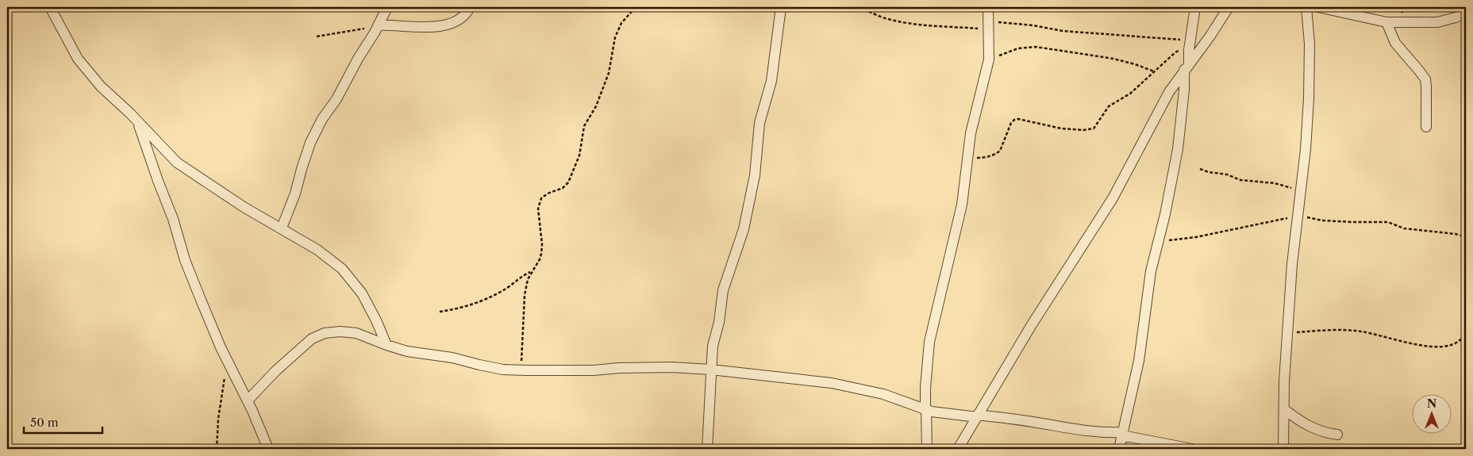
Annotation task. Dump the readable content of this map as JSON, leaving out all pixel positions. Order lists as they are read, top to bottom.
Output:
{
  "scale_bar": "50 m",
  "north": "top"
}
